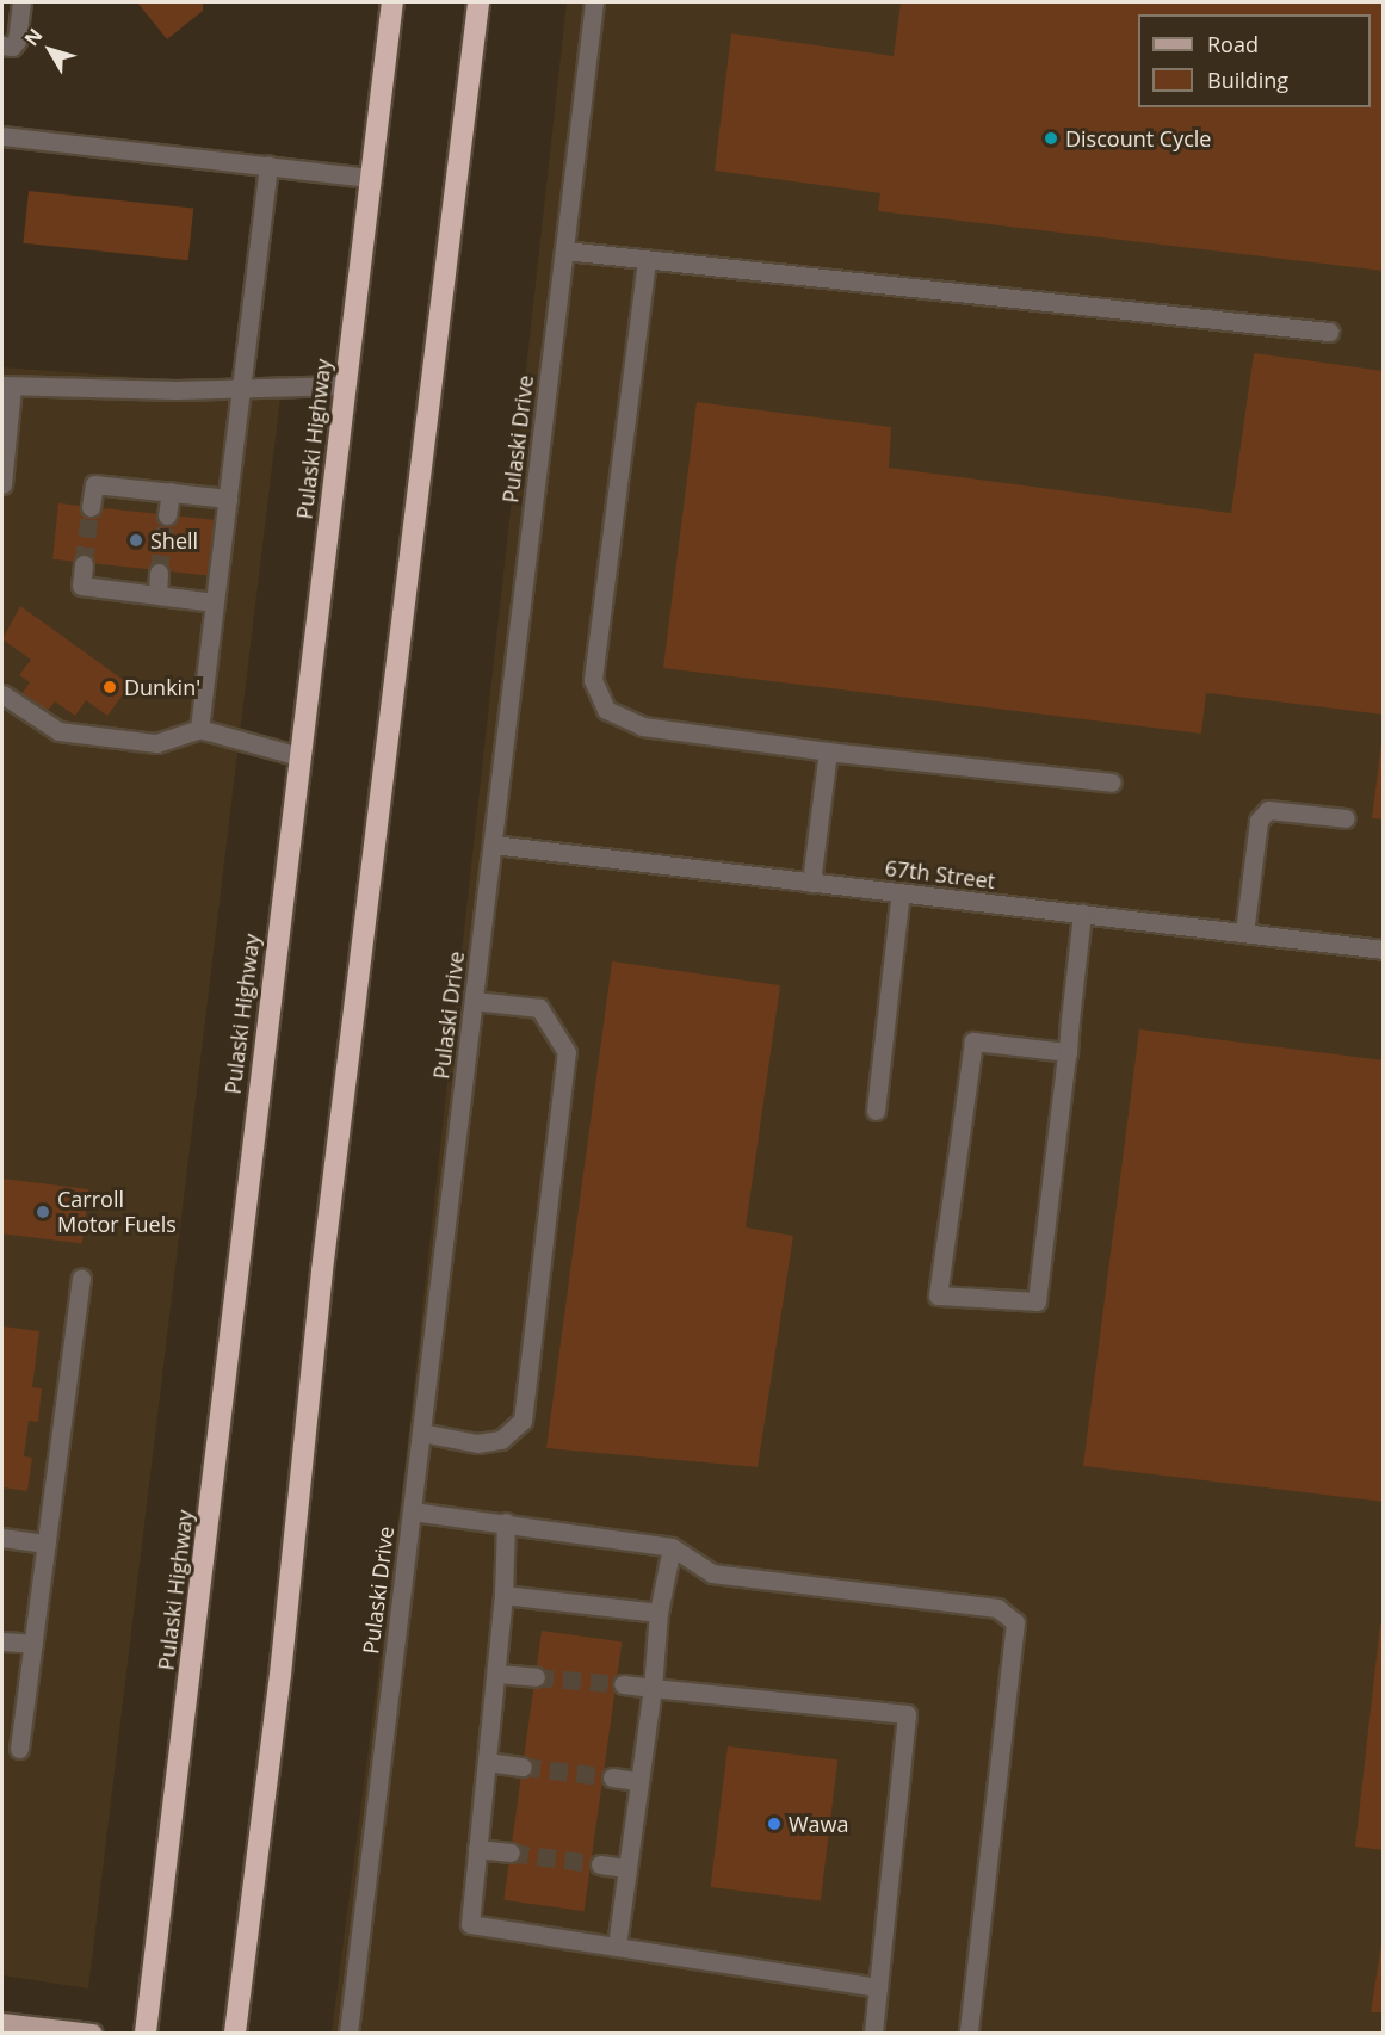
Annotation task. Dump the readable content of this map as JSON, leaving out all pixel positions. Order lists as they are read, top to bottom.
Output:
{
  "streets": {
    "highway": ["Pulaski Highway"],
    "street": ["Pulaski Drive", "67th Street"]
  },
  "crossings": [
    ["Pulaski Drive", "67th Street"]
  ],
  "places": [
    "Discount Cycle",
    "Shell",
    "Dunkin'",
    "Carroll Motor Fuels",
    "Wawa"
  ],
  "legend": ["Road", "Building"],
  "north": "top left"
}
